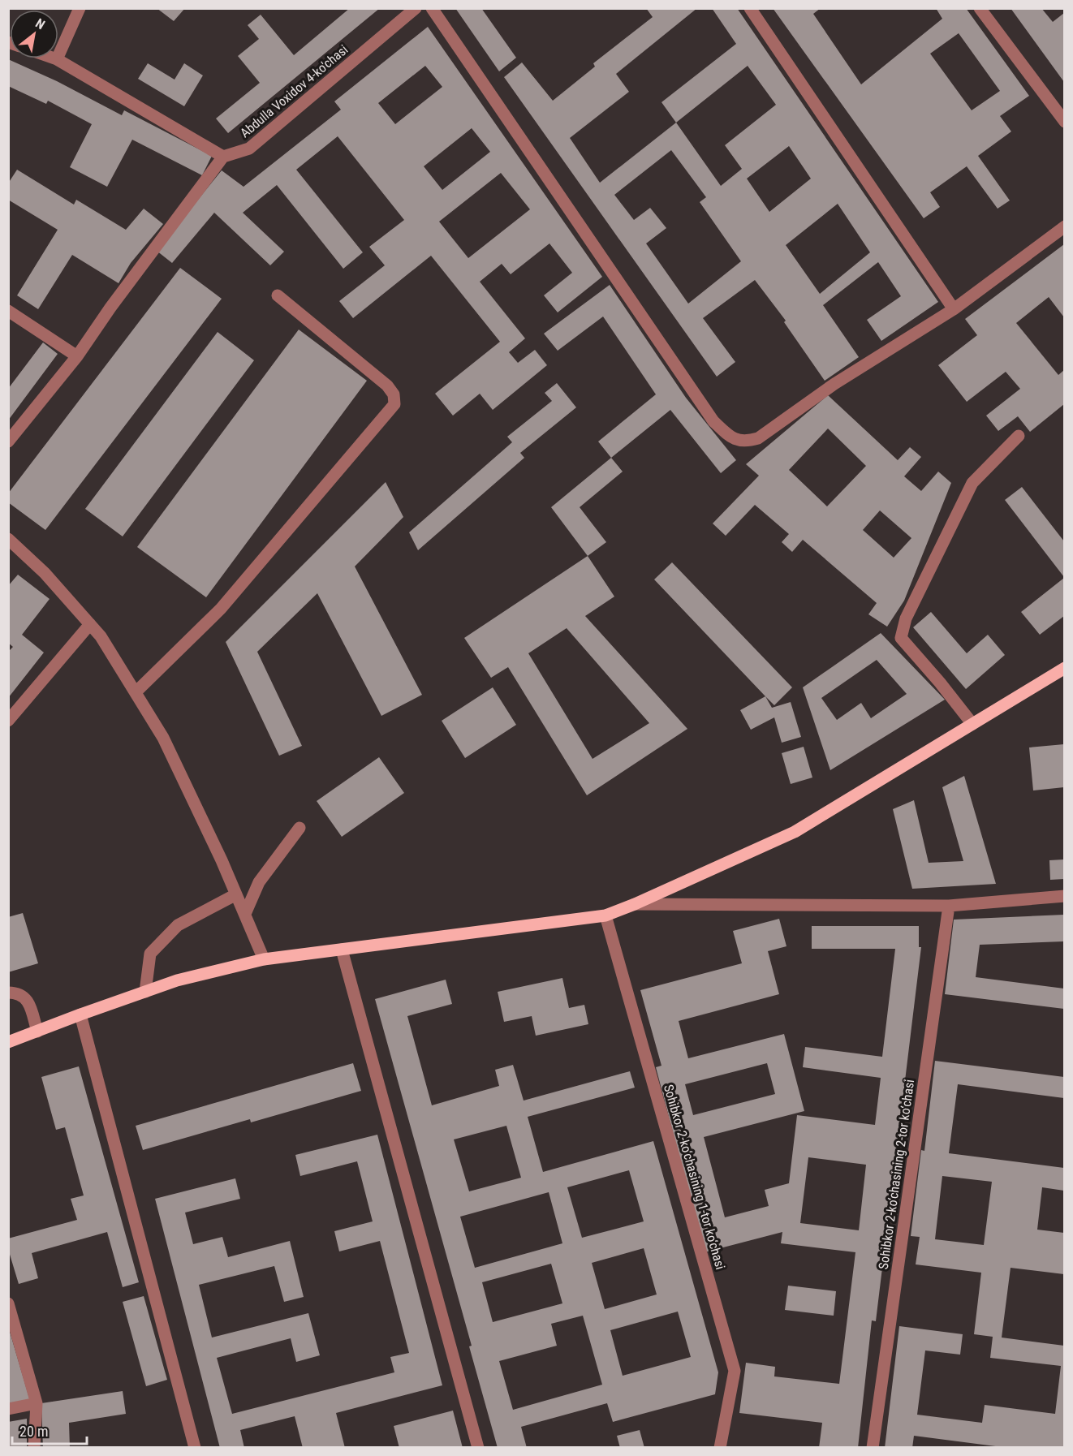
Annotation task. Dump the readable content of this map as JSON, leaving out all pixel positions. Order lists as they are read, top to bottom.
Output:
{
  "streets": {
    "street": ["Abdulla Voxidov 4-ko'chasi", "Sohibkor 2-ko‘chasining 2-tor ko‘chasi", "Sohibkor 2-ko‘chasining 1-tor ko‘chasi"]
  },
  "scale_bar": "20 m",
  "north": "top right"
}
